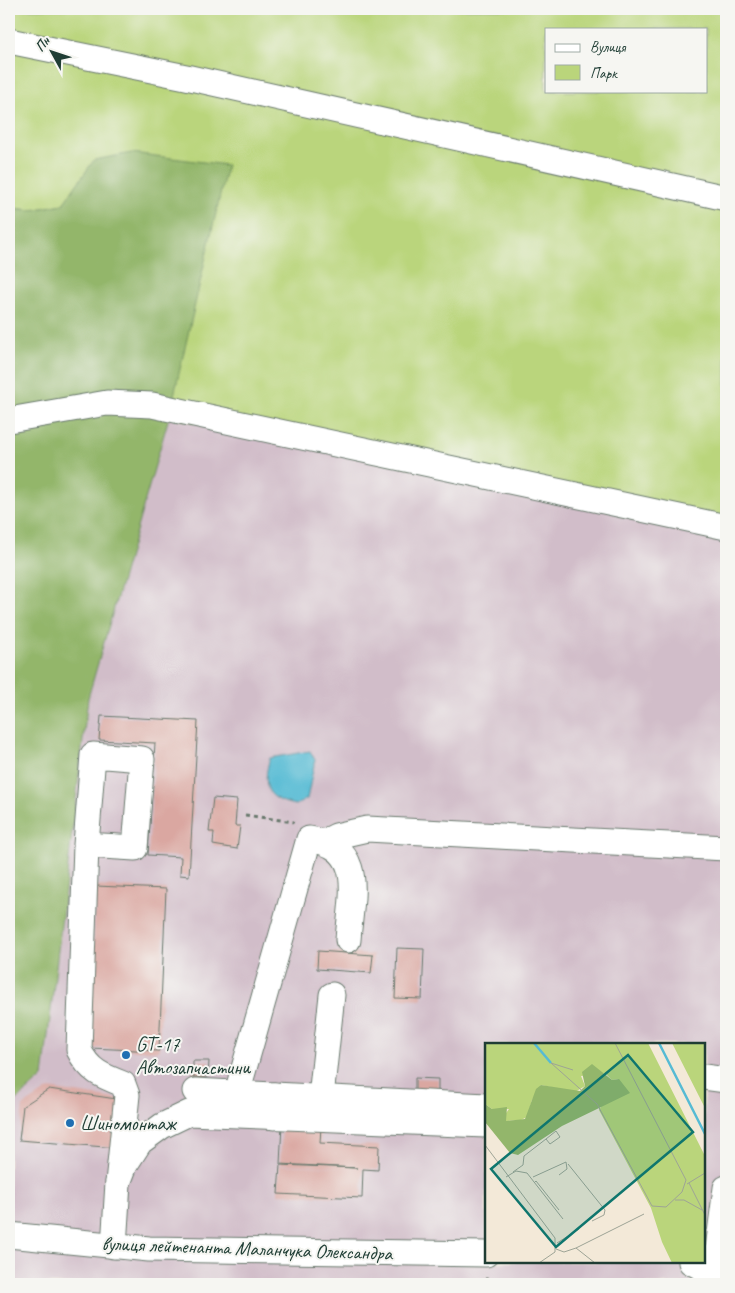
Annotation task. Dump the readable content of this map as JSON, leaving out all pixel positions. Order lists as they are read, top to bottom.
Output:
{
  "streets": {
    "street": ["вулиця лейтенанта Маланчука Олександра"]
  },
  "places": ["GT-17 Автозапчастини", "Шиномонтаж"],
  "legend": ["Вулиця", "Парк"],
  "north": "top left"
}
